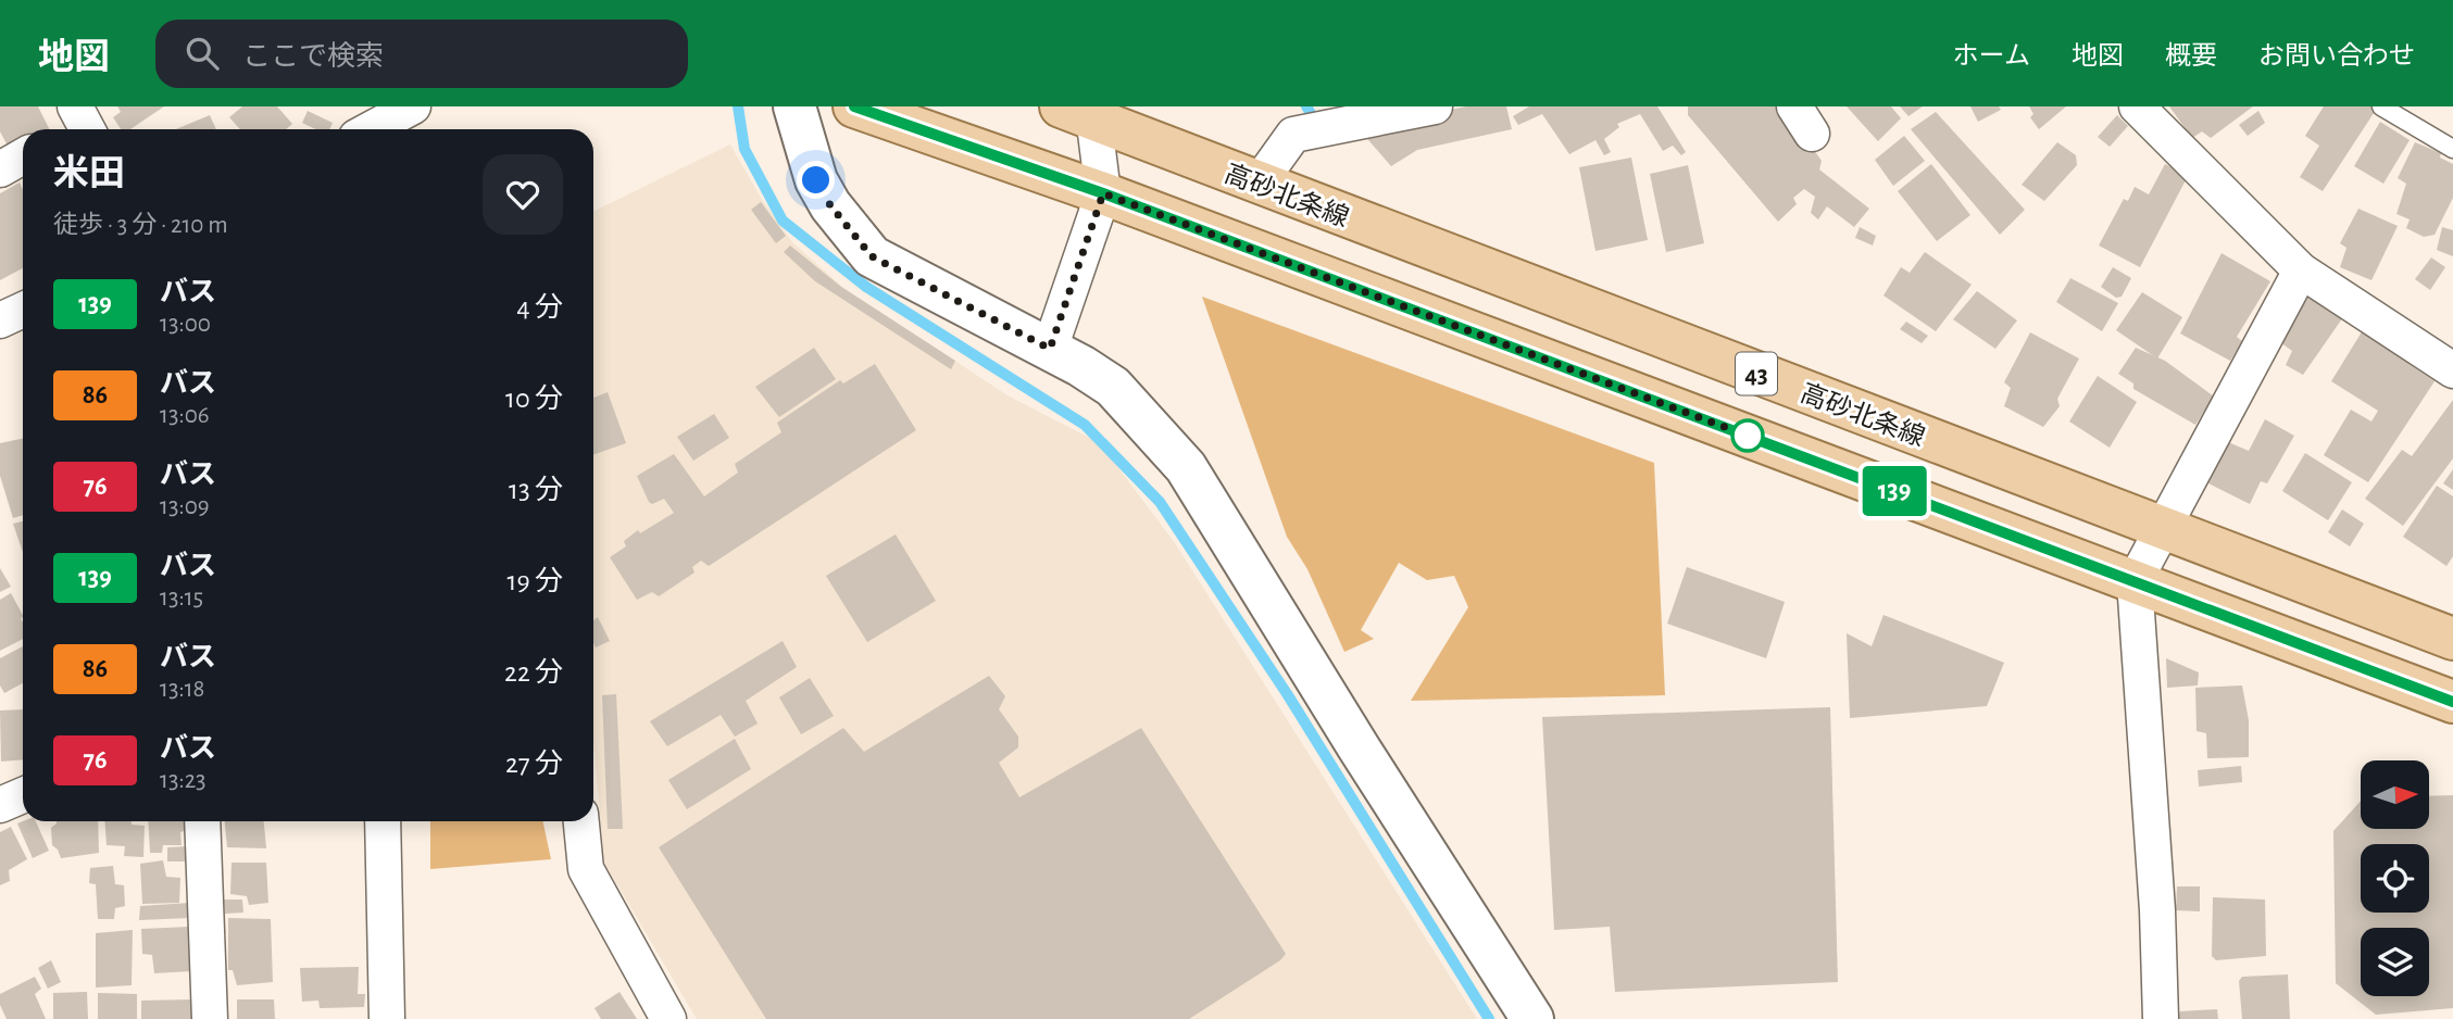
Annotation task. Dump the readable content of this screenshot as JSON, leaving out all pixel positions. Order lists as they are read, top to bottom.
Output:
{
  "streets": {
    "main road": ["高砂北条線", "43"]
  },
  "lines": ["bus line 139"],
  "north": "right",
  "page": {
    "header": "地図",
    "search": "ここで検索",
    "nav": [
      "ホーム",
      "地図",
      "概要",
      "お問い合わせ"
    ],
    "on_map": "139",
    "heading": ["米田", "徒歩 · 3 分 · 210 m"],
    "list": [
      {
        "mark": "139",
        "name": "バス",
        "note": "13:00",
        "value": "4 分"
      },
      {
        "mark": "86",
        "name": "バス",
        "note": "13:06",
        "value": "10 分"
      },
      {
        "mark": "76",
        "name": "バス",
        "note": "13:09",
        "value": "13 分"
      },
      {
        "mark": "139",
        "name": "バス",
        "note": "13:15",
        "value": "19 分"
      },
      {
        "mark": "86",
        "name": "バス",
        "note": "13:18",
        "value": "22 分"
      },
      {
        "mark": "76",
        "name": "バス",
        "note": "13:23",
        "value": "27 分"
      }
    ]
  }
}
